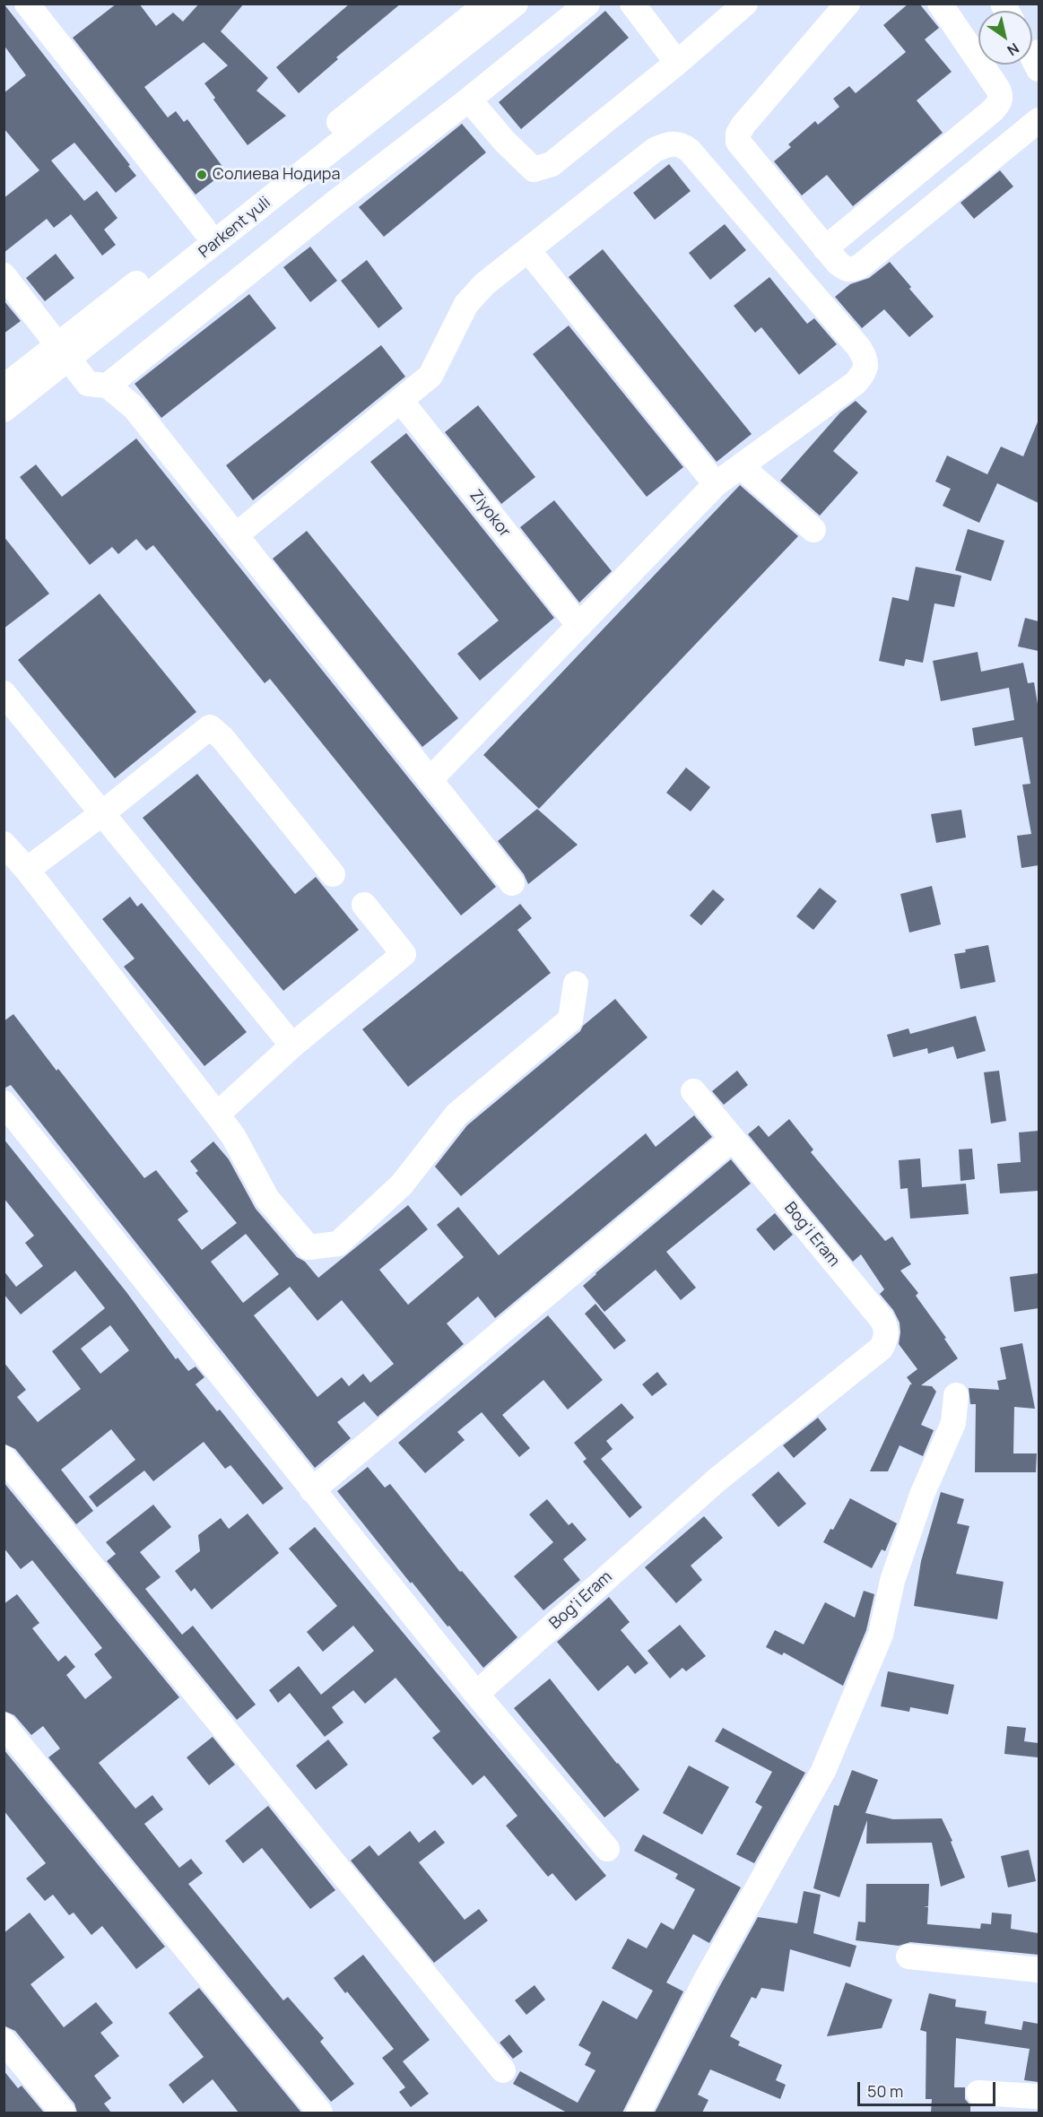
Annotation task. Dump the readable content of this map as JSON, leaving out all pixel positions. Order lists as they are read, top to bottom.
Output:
{
  "streets": {
    "street": ["Parkent yuli", "Ziyokor", "Bog'i Eram"]
  },
  "places": ["Солиева Нодира"],
  "scale_bar": "50 m",
  "north": "bottom right"
}
